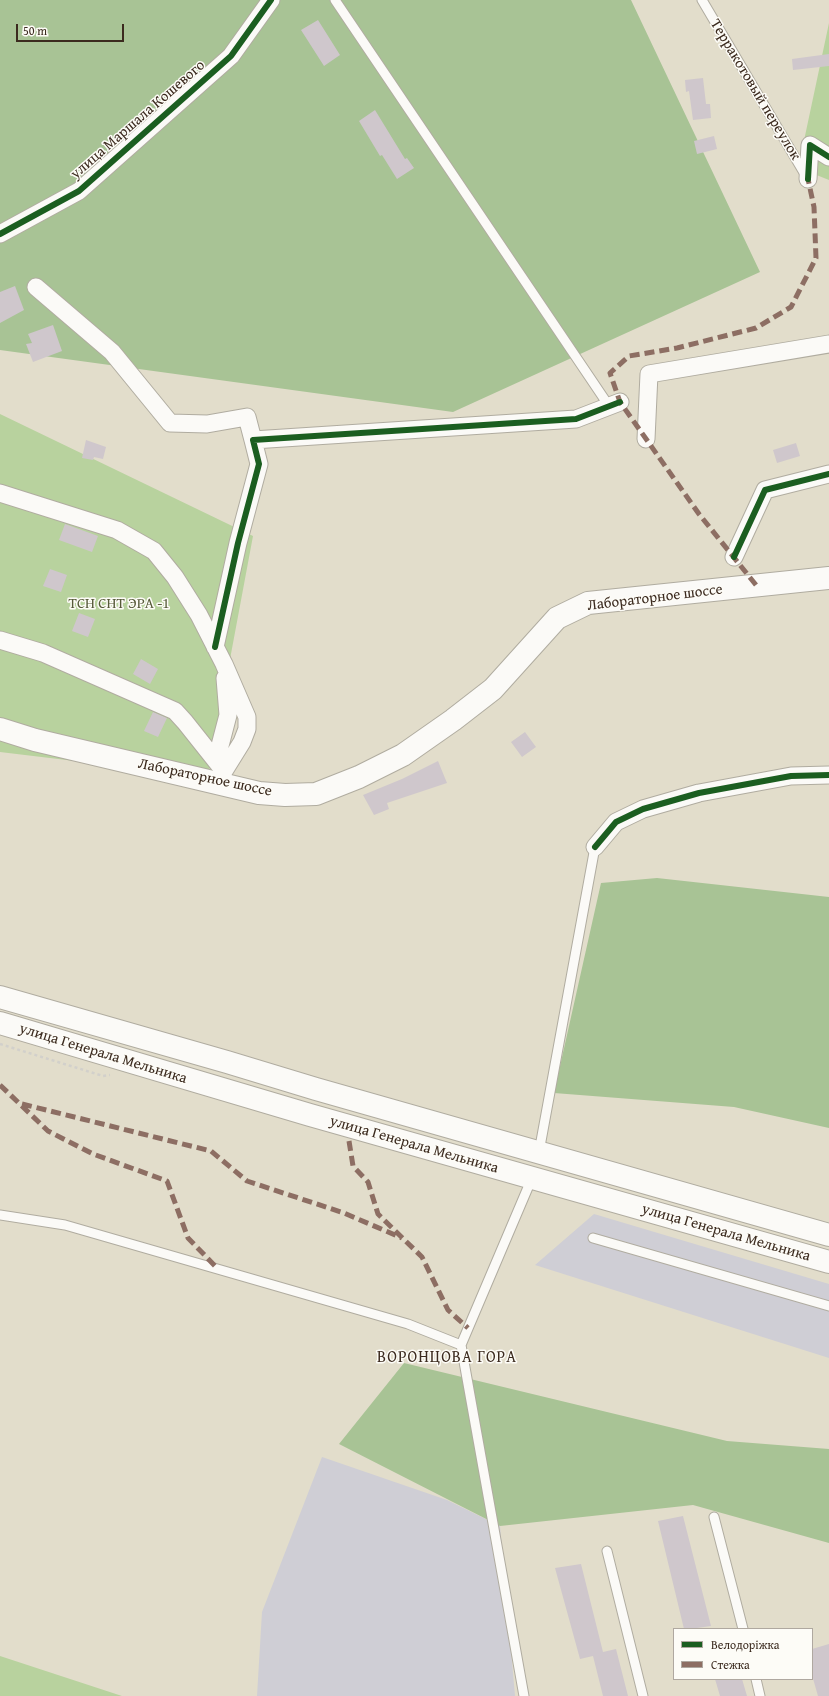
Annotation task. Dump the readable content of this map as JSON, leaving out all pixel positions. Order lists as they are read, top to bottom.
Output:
{
  "streets": {
    "main road": ["Лабораторное шоссе", "улица Генерала Мельника"],
    "street": ["улица Маршала Кошевого"],
    "lane": ["Терракотовый переулок"]
  },
  "districts": ["ВОРОНЦОВА ГОРА"],
  "parks": ["ТСН СНТ ЭРА -1"],
  "legend": ["Велодоріжка", "Стежка"],
  "scale_bar": "50 m"
}
